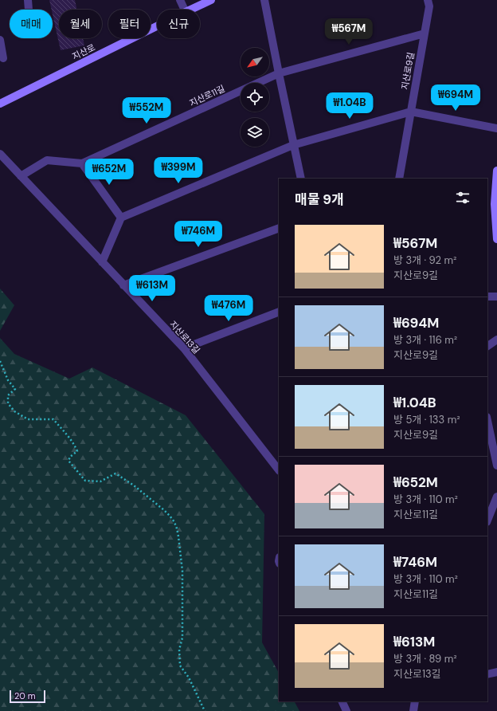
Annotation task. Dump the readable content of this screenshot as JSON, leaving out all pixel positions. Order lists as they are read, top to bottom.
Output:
{
  "streets": {
    "main road": ["지산로"],
    "street": ["지산로9길", "지산로11길", "지산로13길"]
  },
  "crossings": [
    ["지산로9길", "지산로11길"],
    ["지산로11길", "지산로13길"]
  ],
  "scale_bar": "20 m",
  "north": "bottom left",
  "page": {
    "chip": [
      "매매",
      "월세",
      "필터",
      "신규"
    ],
    "price": [
      "₩567M",
      "₩694M",
      "₩1.04B",
      "₩552M",
      "₩399M",
      "₩652M",
      "₩746M",
      "₩613M",
      "₩476M"
    ],
    "heading": "매물 9개",
    "list": [
      {
        "name": "₩567M",
        "note": "방 3개 · 92 m² · 지산로9길"
      },
      {
        "name": "₩694M",
        "note": "방 3개 · 116 m² · 지산로9길"
      },
      {
        "name": "₩1.04B",
        "note": "방 5개 · 133 m² · 지산로9길"
      },
      {
        "name": "₩652M",
        "note": "방 3개 · 110 m² · 지산로11길"
      },
      {
        "name": "₩746M",
        "note": "방 3개 · 110 m² · 지산로11길"
      },
      {
        "name": "₩613M",
        "note": "방 3개 · 89 m² · 지산로13길"
      }
    ],
    "scale": "20 m"
  }
}
